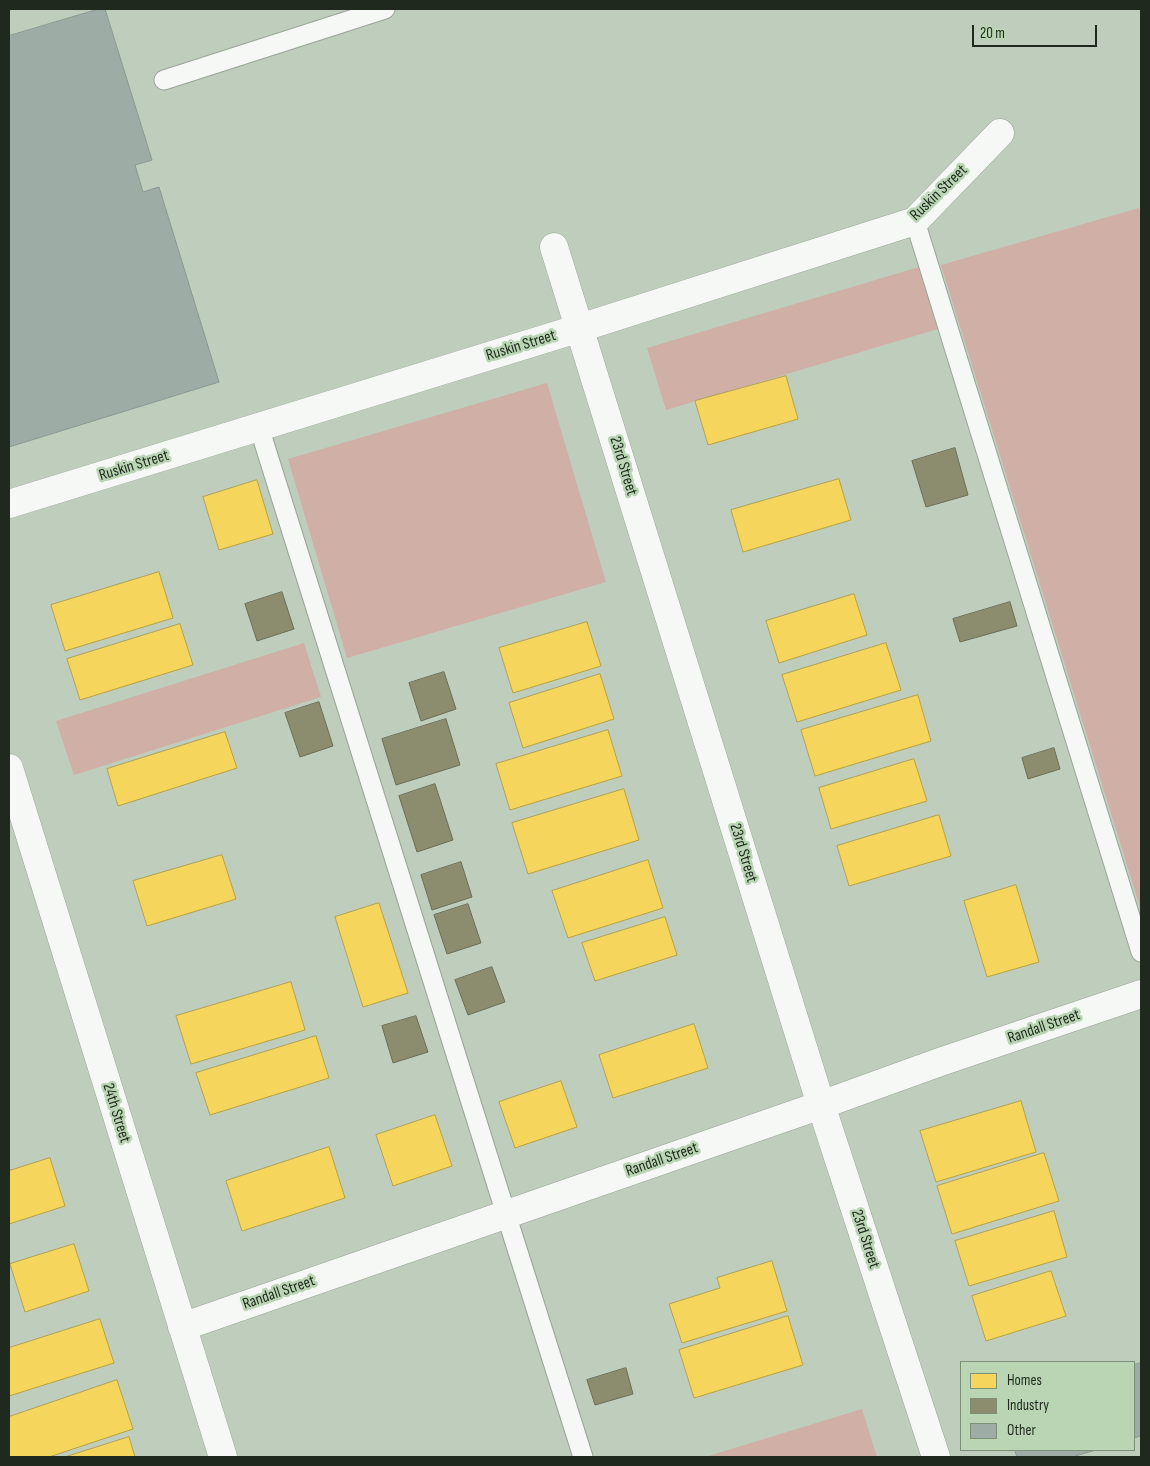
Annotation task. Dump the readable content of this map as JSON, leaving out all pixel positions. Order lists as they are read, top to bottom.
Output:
{
  "streets": {
    "street": [
      "Ruskin Street",
      "23rd Street",
      "Randall Street",
      "24th Street"
    ]
  },
  "crossings": [
    ["Ruskin Street", "23rd Street"],
    ["23rd Street", "Randall Street"],
    ["Randall Street", "24th Street"]
  ],
  "legend": ["Homes", "Industry", "Other"],
  "scale_bar": "20 m"
}
